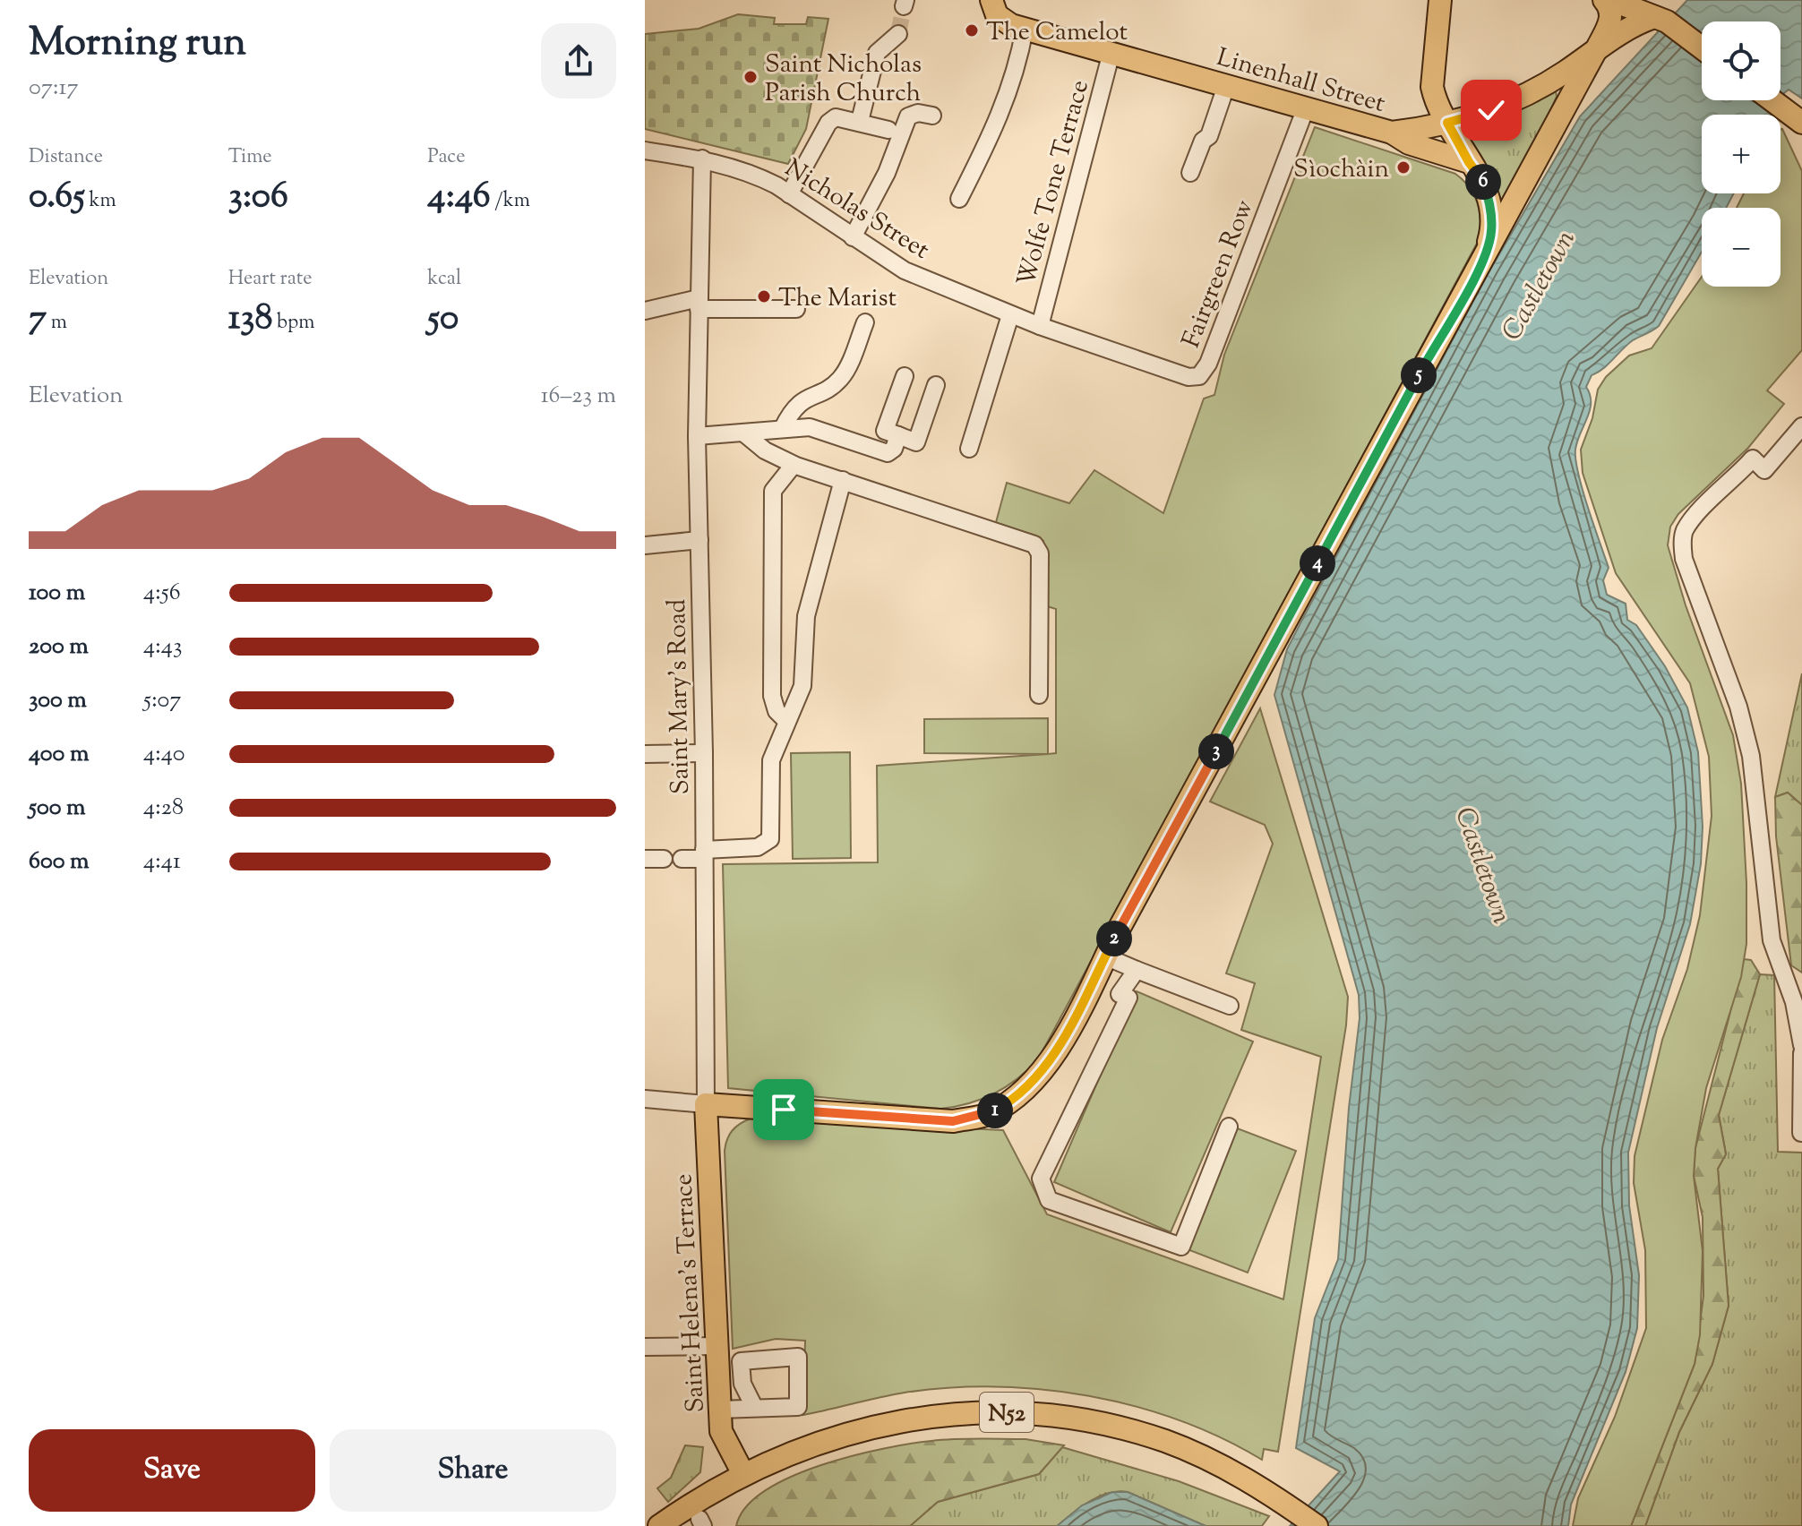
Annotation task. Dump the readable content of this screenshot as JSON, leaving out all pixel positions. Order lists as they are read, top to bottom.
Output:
{
  "streets": {
    "main road": ["Linenhall Street", "Saint Helena's Terrace", "N52"],
    "street": [
      "Wolfe Tone Terrace",
      "Nicholas Street",
      "Fairgreen Row",
      "Saint Mary's Road"
    ]
  },
  "crossings": [
    ["Linenhall Street", "Wolfe Tone Terrace"],
    ["Linenhall Street", "Fairgreen Row"],
    ["Wolfe Tone Terrace", "Nicholas Street"],
    ["Wolfe Tone Terrace", "Fairgreen Row"],
    ["Nicholas Street", "Fairgreen Row"],
    ["Nicholas Street", "Saint Mary's Road"],
    ["Saint Mary's Road", "Saint Helena's Terrace"],
    ["Saint Helena's Terrace", "N52"]
  ],
  "water": ["Castletown"],
  "places": [
    "The Camelot",
    "Saint Nicholas Parish Church",
    "Sìochàin",
    "The Marist"
  ],
  "page": {
    "heading": ["Morning run", "07:17"],
    "map_buttons": ["+", "−"],
    "stats": [
      ["Distance", "0.65 km"],
      ["Time", "3:06"],
      ["Pace", "4:46 /km"],
      ["Elevation", "7 m"],
      ["Heart rate", "138 bpm"],
      ["kcal", "50"]
    ],
    "pins": [
      "6",
      "5",
      "4",
      "3",
      "2",
      "1"
    ],
    "chart": ["Elevation", "16–23 m"],
    "list": [
      {
        "name": "100 m",
        "note": "4:56"
      },
      {
        "name": "200 m",
        "note": "4:43"
      },
      {
        "name": "300 m",
        "note": "5:07"
      },
      {
        "name": "400 m",
        "note": "4:40"
      },
      {
        "name": "500 m",
        "note": "4:28"
      },
      {
        "name": "600 m",
        "note": "4:41"
      }
    ],
    "buttons": ["Save", "Share"]
  }
}
